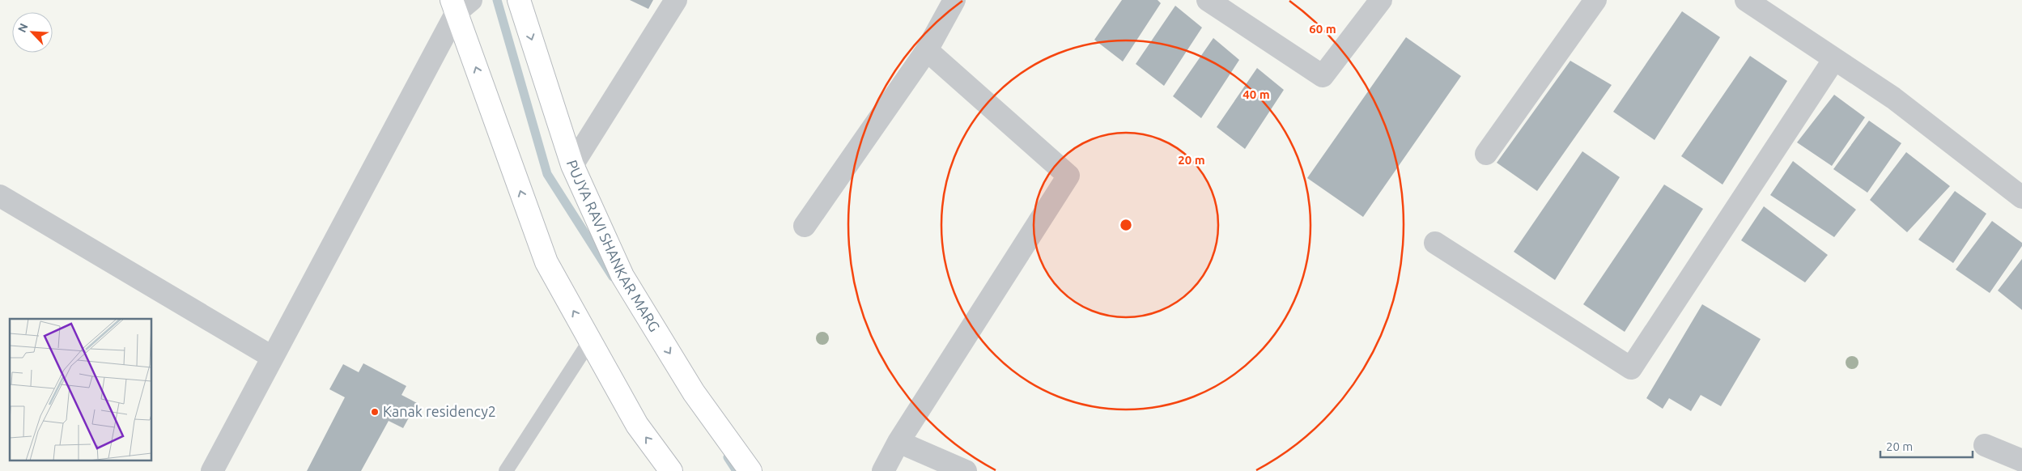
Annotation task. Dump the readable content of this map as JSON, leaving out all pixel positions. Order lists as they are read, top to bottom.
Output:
{
  "streets": {
    "main road": ["PUJYA RAVI SHANKAR MARG"]
  },
  "places": ["Kanak residency2"],
  "scale_bar": "20 m",
  "north": "top left",
  "rings": ["60 m", "40 m", "20 m"]
}
